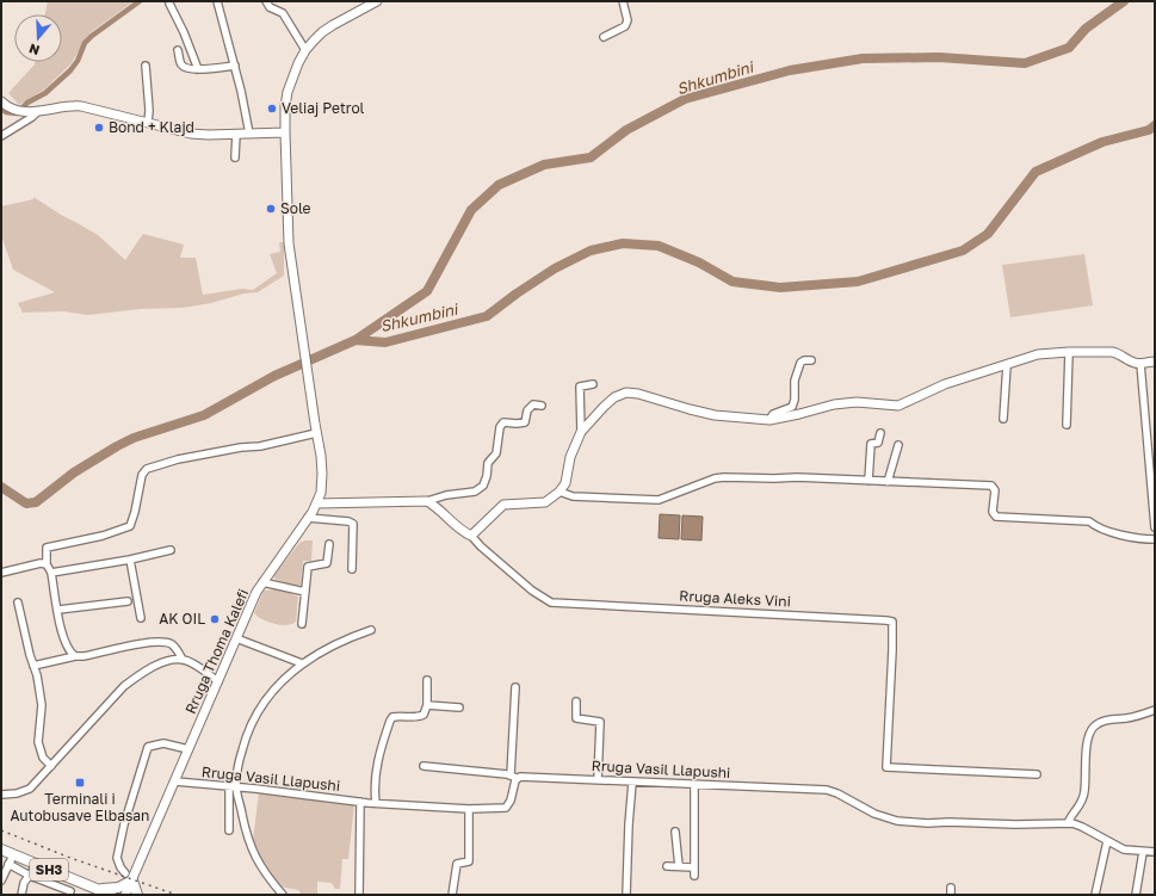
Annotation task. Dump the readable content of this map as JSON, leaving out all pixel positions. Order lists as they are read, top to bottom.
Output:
{
  "streets": {
    "main road": ["Rruga Aleks Vini", "Rruga Thoma Kalefi", "SH3"],
    "street": ["Rruga Vasil Llapushi"]
  },
  "crossings": [
    ["Rruga Thoma Kalefi", "Rruga Vasil Llapushi"]
  ],
  "water": ["Shkumbini"],
  "places": {
    "other": [
      "Veliaj Petrol",
      "Bond + Klajd",
      "Sole",
      "AK OIL"
    ],
    "transit": ["Terminali i Autobusave Elbasan"]
  },
  "north": "bottom"
}
